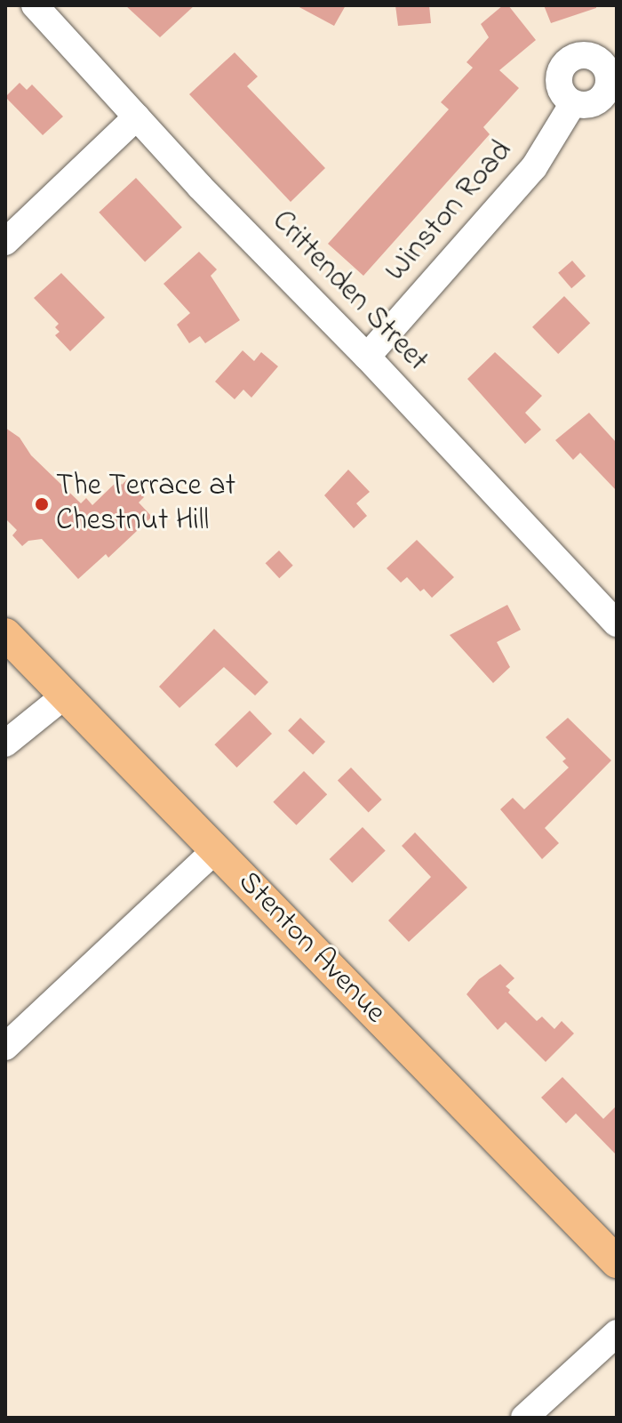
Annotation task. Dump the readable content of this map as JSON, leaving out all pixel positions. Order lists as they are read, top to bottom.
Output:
{
  "streets": {
    "main road": ["Stenton Avenue"],
    "street": ["Winston Road", "Crittenden Street"]
  },
  "crossings": [
    ["Winston Road", "Crittenden Street"]
  ],
  "places": ["The Terrace at Chestnut Hill"]
}
